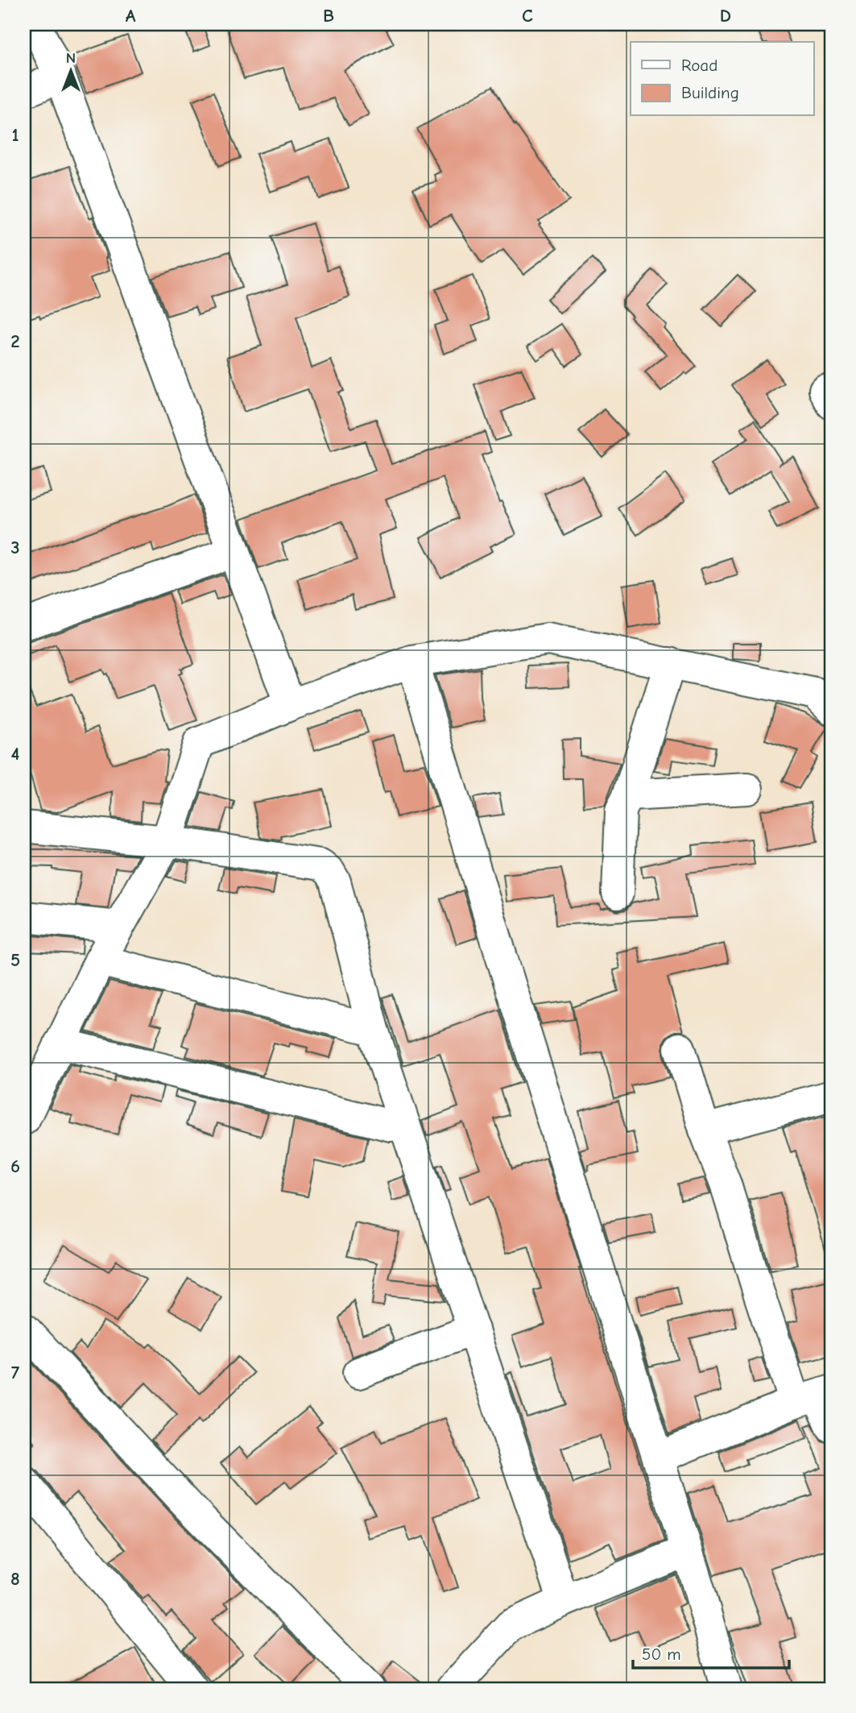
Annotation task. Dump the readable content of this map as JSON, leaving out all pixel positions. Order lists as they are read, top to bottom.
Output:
{
  "legend": ["Road", "Building"],
  "scale_bar": "50 m",
  "north": "top",
  "grid": {
    "columns": [
      "A",
      "B",
      "C",
      "D"
    ],
    "rows": [
      "1",
      "2",
      "3",
      "4",
      "5",
      "6",
      "7",
      "8"
    ]
  }
}
